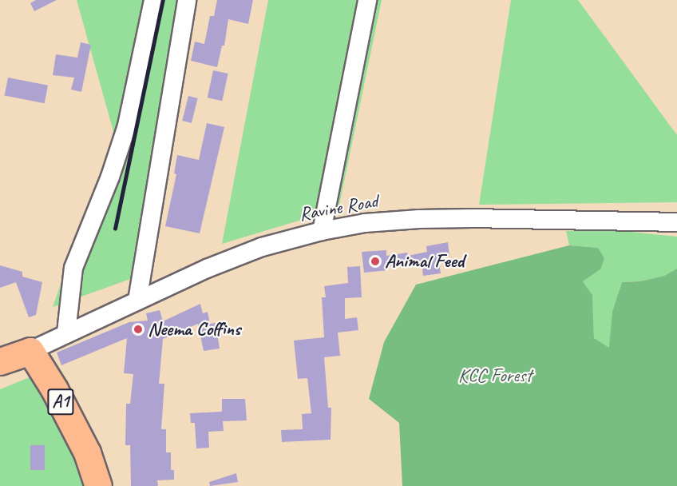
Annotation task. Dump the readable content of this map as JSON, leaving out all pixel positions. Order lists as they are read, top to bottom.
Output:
{
  "streets": {
    "highway": ["A1"],
    "street": ["Ravine Road"]
  },
  "crossings": [
    ["Ravine Road", "A1"]
  ],
  "parks": ["KCC Forest"],
  "places": ["Animal Feed", "Neema Coffins"]
}
